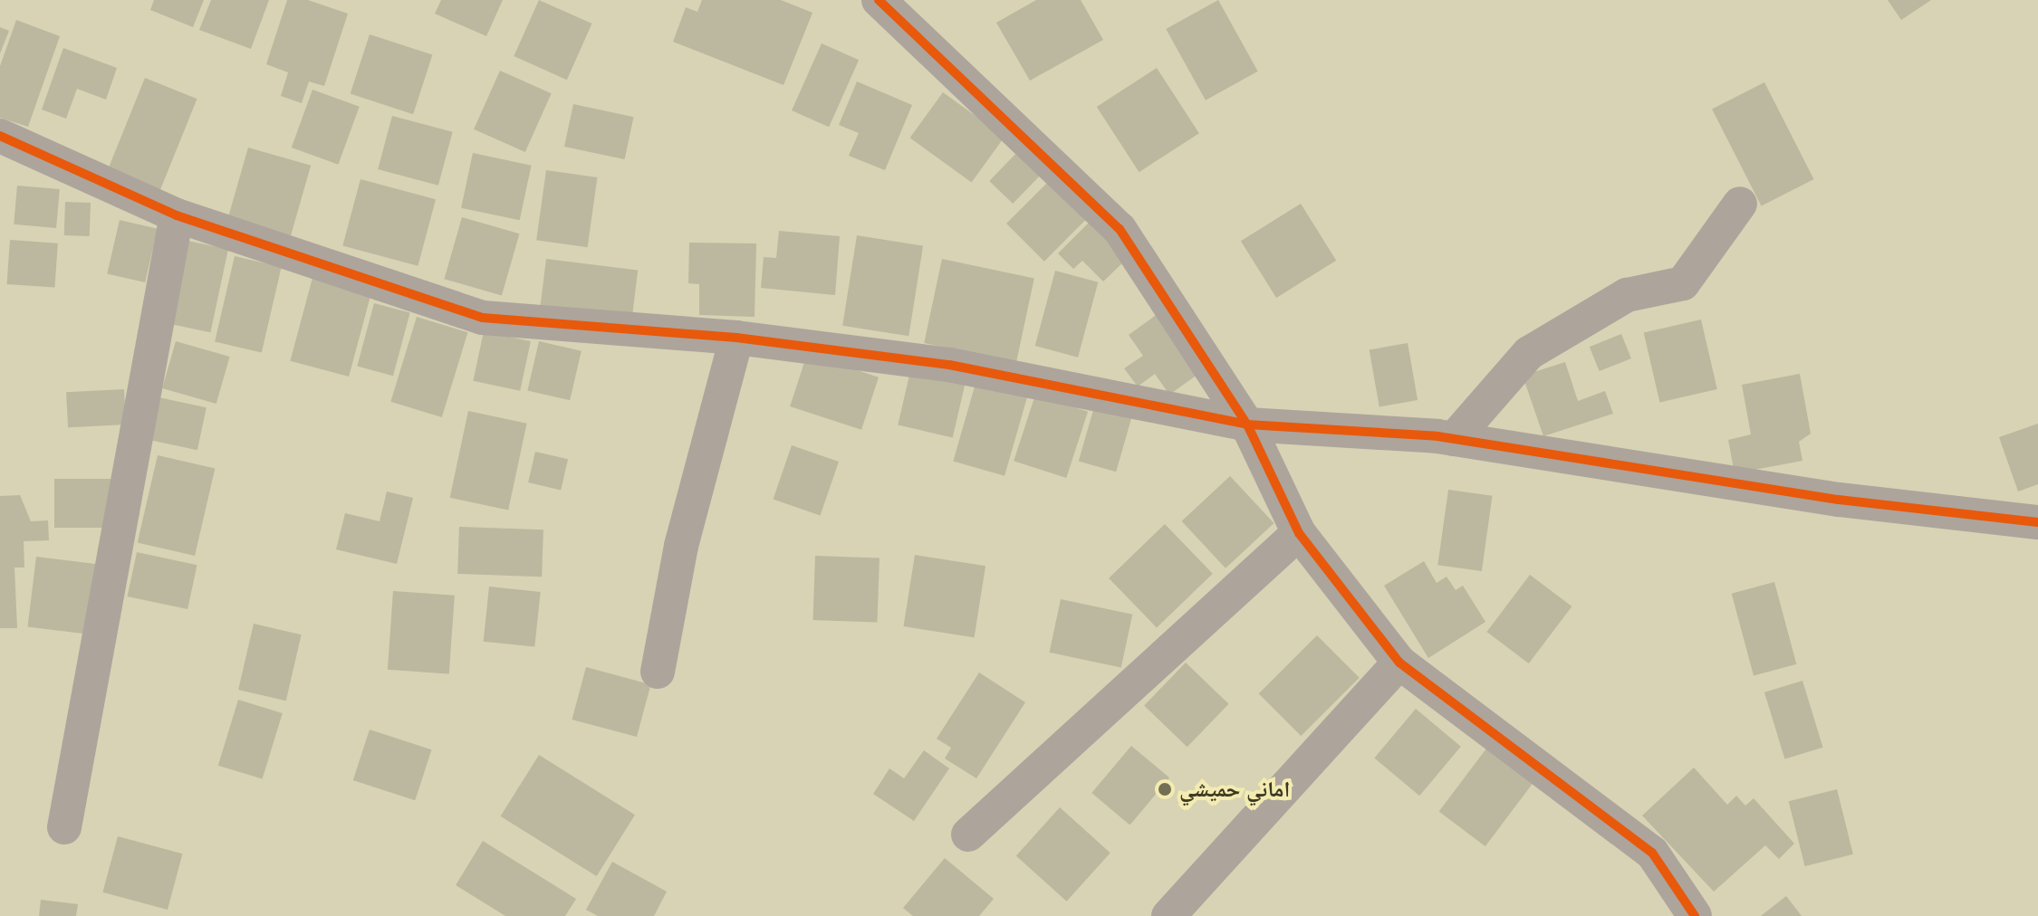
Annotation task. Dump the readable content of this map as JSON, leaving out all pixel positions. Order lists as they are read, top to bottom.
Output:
{
  "places": ["اماني حميشي"]
}
